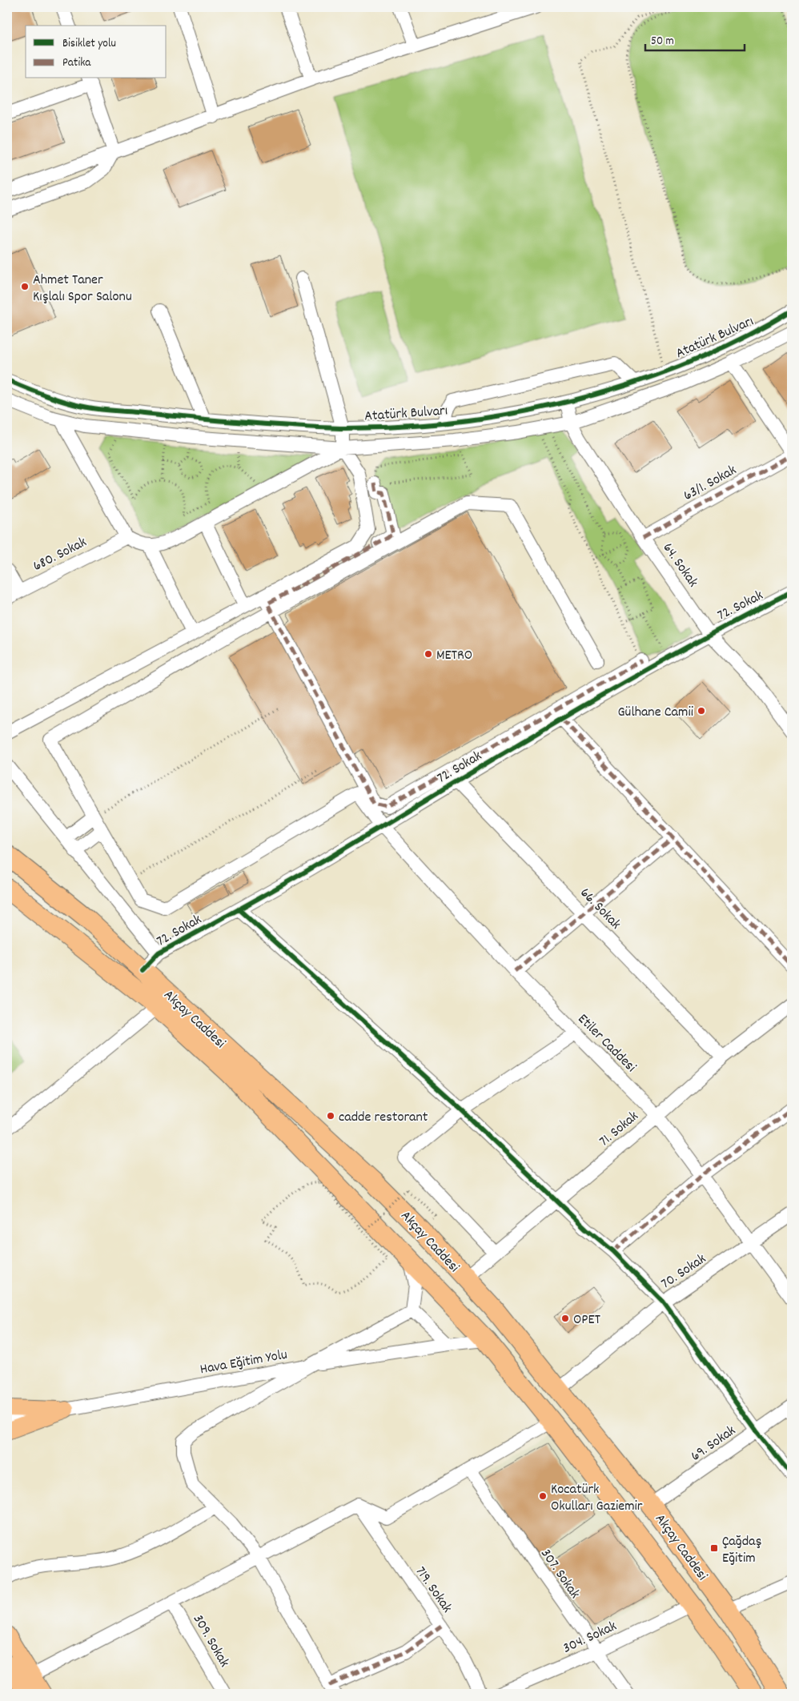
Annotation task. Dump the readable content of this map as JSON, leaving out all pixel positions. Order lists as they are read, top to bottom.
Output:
{
  "streets": {
    "highway": ["Akçay Caddesi"],
    "street": [
      "Atatürk Bulvarı",
      "63/1. Sokak",
      "680. Sokak",
      "64. Sokak",
      "72. Sokak",
      "66. Sokak",
      "Etiler Caddesi",
      "71. Sokak",
      "70. Sokak",
      "Hava Eğitim Yolu",
      "69. Sokak",
      "307. Sokak",
      "719. Sokak",
      "304. Sokak",
      "309. Sokak"
    ]
  },
  "crossings": [
    ["Atatürk Bulvarı", "64. Sokak"],
    ["63/1. Sokak", "64. Sokak"],
    ["64. Sokak", "72. Sokak"],
    ["72. Sokak", "66. Sokak"],
    ["72. Sokak", "Akçay Caddesi"],
    ["72. Sokak", "Etiler Caddesi"],
    ["66. Sokak", "71. Sokak"],
    ["Akçay Caddesi", "71. Sokak"],
    ["Akçay Caddesi", "70. Sokak"],
    ["Akçay Caddesi", "Hava Eğitim Yolu"],
    ["Akçay Caddesi", "69. Sokak"],
    ["Akçay Caddesi", "304. Sokak"],
    ["Etiler Caddesi", "71. Sokak"],
    ["Etiler Caddesi", "70. Sokak"],
    ["307. Sokak", "304. Sokak"]
  ],
  "places": {
    "other": [
      "Ahmet Taner Kışlalı Spor Salonu",
      "METRO",
      "Gülhane Camii",
      "cadde restorant",
      "OPET",
      "Kocatürk Okulları Gaziemir"
    ],
    "transit": ["Çağdaş Eğitim"]
  },
  "legend": ["Bisiklet yolu", "Patika"],
  "scale_bar": "50 m"
}
